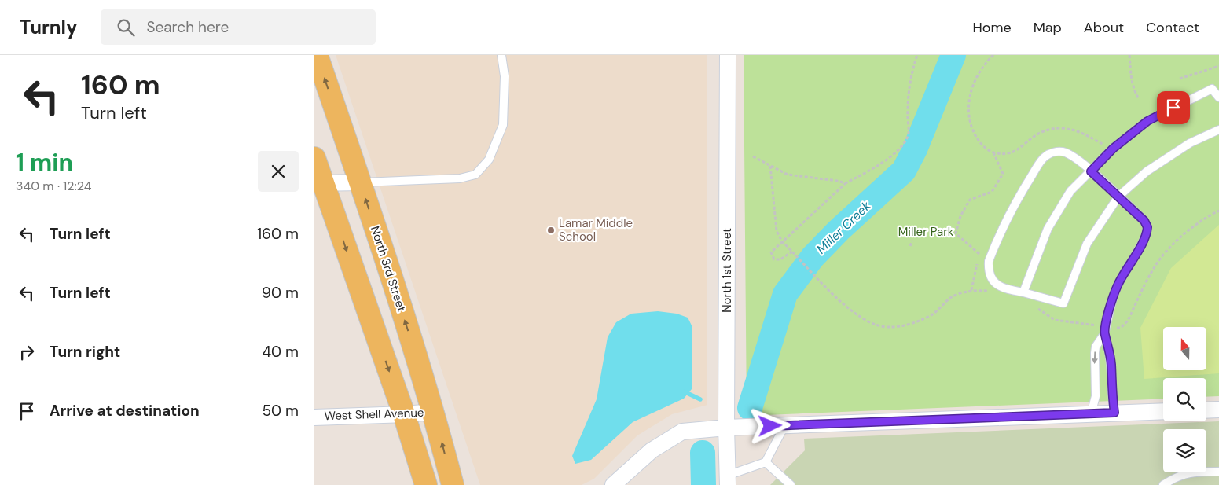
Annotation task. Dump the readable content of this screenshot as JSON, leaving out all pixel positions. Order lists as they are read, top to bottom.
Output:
{
  "streets": {
    "main road": ["North 3rd Street"],
    "street": ["North 1st Street", "West Shell Avenue"]
  },
  "crossings": [
    ["North 3rd Street", "West Shell Avenue"]
  ],
  "water": ["Miller Creek"],
  "parks": ["Miller Park"],
  "places": ["Lamar Middle School"],
  "north": "top",
  "page": {
    "header": "Turnly",
    "search": "Search here",
    "nav": [
      "Home",
      "Map",
      "About",
      "Contact"
    ],
    "turn": ["160 m", "Turn left"],
    "heading": ["1 min", "340 m · 12:24"],
    "list": [
      {
        "name": "Turn left",
        "value": "160 m"
      },
      {
        "name": "Turn left",
        "value": "90 m"
      },
      {
        "name": "Turn right",
        "value": "40 m"
      },
      {
        "name": "Arrive at destination",
        "value": "50 m"
      }
    ]
  }
}
